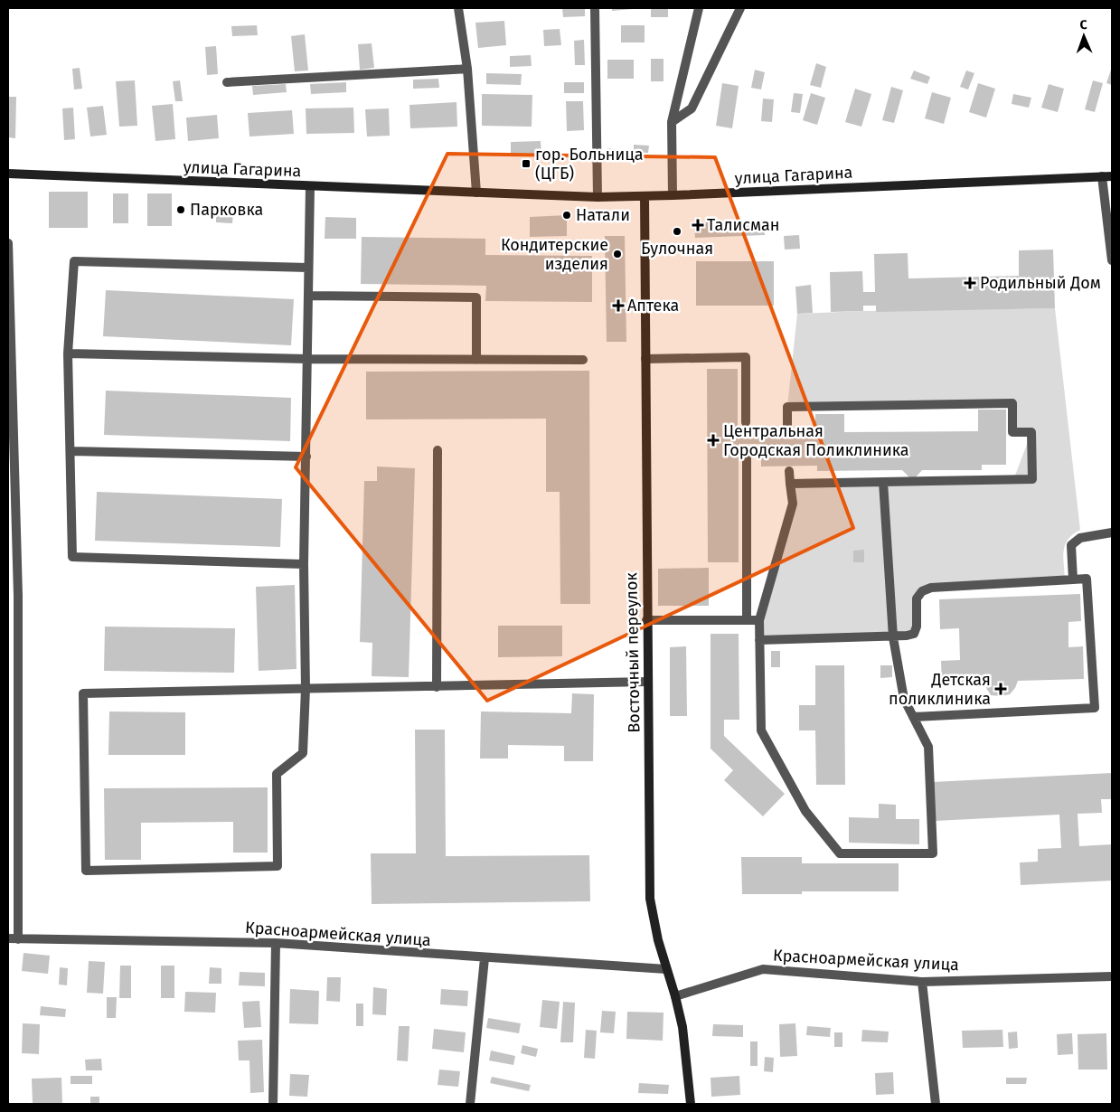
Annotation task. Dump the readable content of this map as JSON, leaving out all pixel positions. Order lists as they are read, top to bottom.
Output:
{
  "streets": {
    "street": ["улица Гагарина", "Восточный переулок", "Красноармейская улица"]
  },
  "crossings": [
    ["улица Гагарина", "Восточный переулок"],
    ["Восточный переулок", "Красноармейская улица"]
  ],
  "places": {
    "transit": ["гор. Больница (ЦГБ)"],
    "other": [
      "Парковка",
      "Натали",
      "Булочная",
      "Кондитерские изделия"
    ],
    "health": [
      "Талисман",
      "Родильный Дом",
      "Аптека",
      "Центральная Городская Поликлиника",
      "Детская поликлиника"
    ]
  },
  "north": "top"
}
